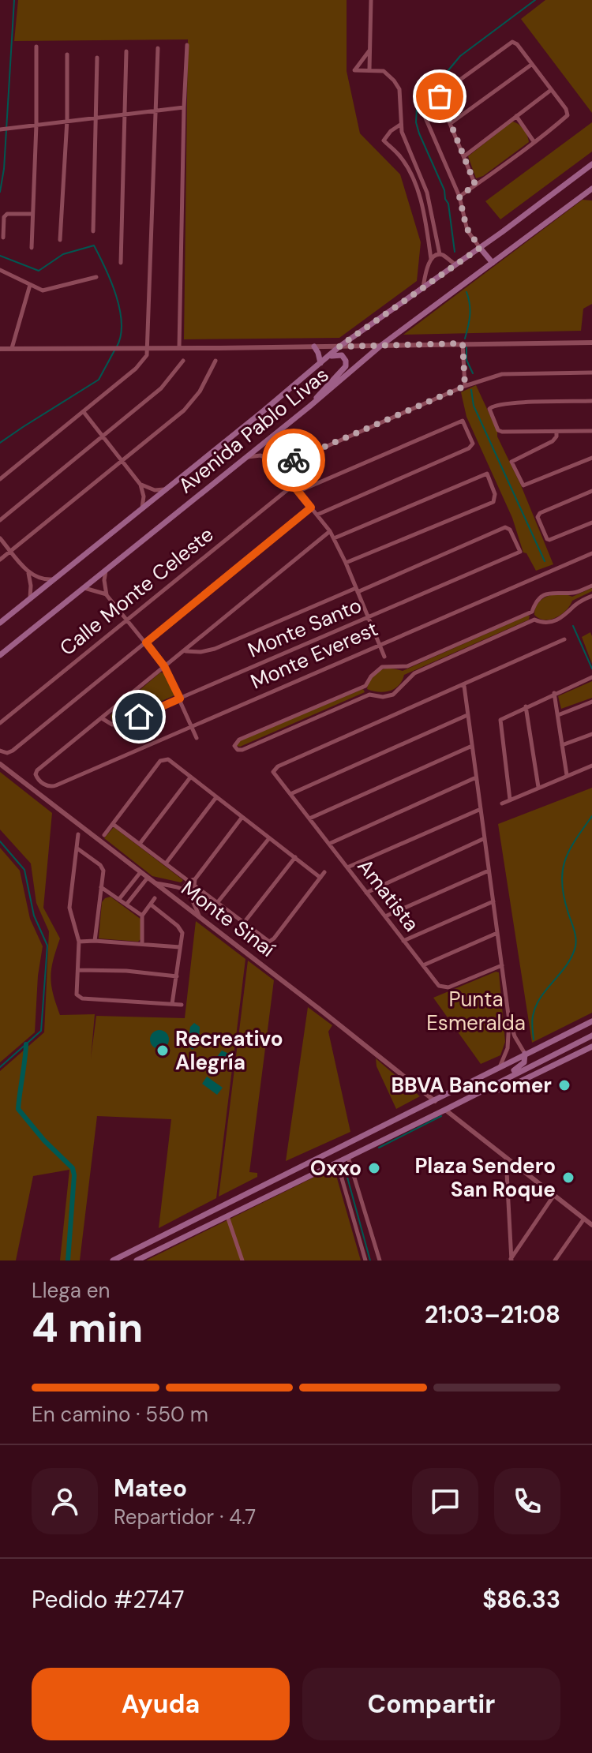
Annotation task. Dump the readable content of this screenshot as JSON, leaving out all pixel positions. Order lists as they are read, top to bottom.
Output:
{
  "streets": {
    "main road": ["Avenida Pablo Livas"],
    "street": [
      "Calle Monte Celeste",
      "Monte Santo",
      "Monte Everest",
      "Amatista",
      "Monte Sinaí"
    ]
  },
  "parks": ["Punta Esmeralda"],
  "places": [
    "Recreativo Alegría",
    "BBVA Bancomer",
    "Oxxo",
    "Plaza Sendero San Roque"
  ],
  "page": {
    "heading": ["4 min", "Llega en", "21:03–21:08"],
    "panel": [
      "Mateo",
      "Repartidor · 4.7",
      "Pedido #2747",
      "$86.33"
    ],
    "bar": "En camino · 550 m",
    "buttons": ["Ayuda", "Compartir"]
  }
}
